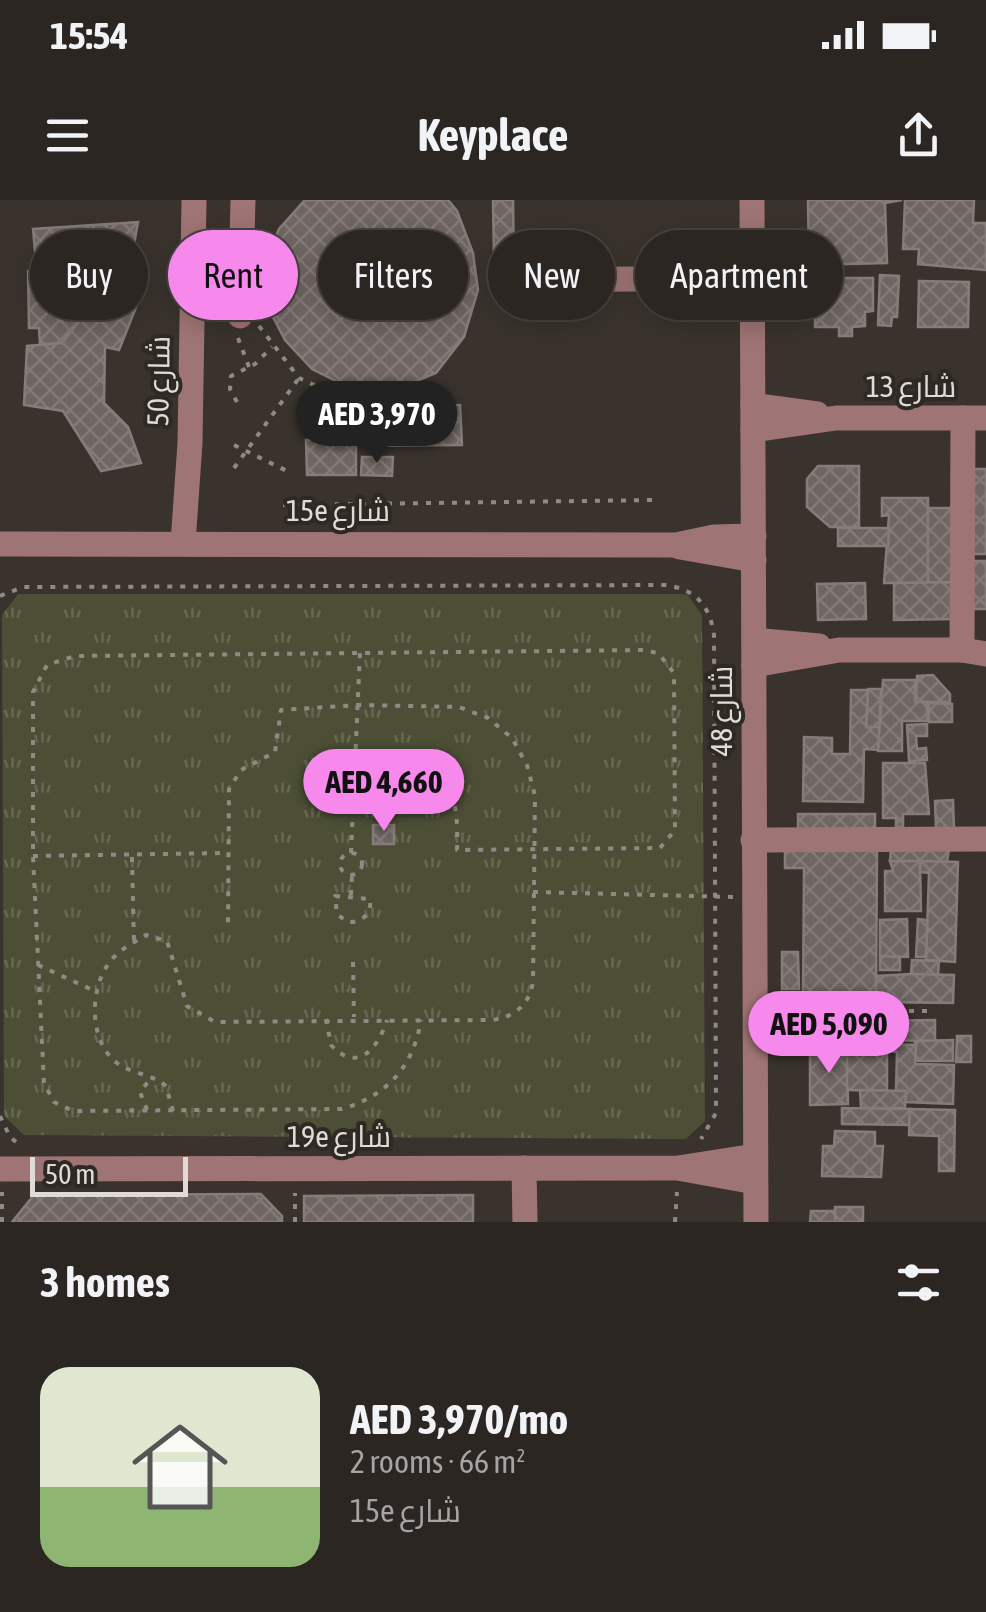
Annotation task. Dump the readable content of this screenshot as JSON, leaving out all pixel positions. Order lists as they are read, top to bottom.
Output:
{
  "streets": {
    "street": [
      "شارع 50",
      "شارع 13",
      "15e شارع",
      "شارع 48",
      "19e شارع"
    ]
  },
  "crossings": [
    ["شارع 50", "15e شارع"],
    ["شارع 13", "شارع 48"],
    ["15e شارع", "شارع 48"],
    ["شارع 48", "19e شارع"]
  ],
  "scale_bar": "50 m",
  "page": {
    "status": "15:54",
    "header": "Keyplace",
    "chip": [
      "Buy",
      "Rent",
      "Filters",
      "New",
      "Apartment"
    ],
    "price": ["AED 3,970", "AED 4,660", "AED 5,090"],
    "scale": "50 m",
    "heading": "3 homes",
    "list": [
      {
        "name": "AED 3,970/mo",
        "note": "2 rooms · 66 m² · 15e شارع"
      }
    ]
  }
}
